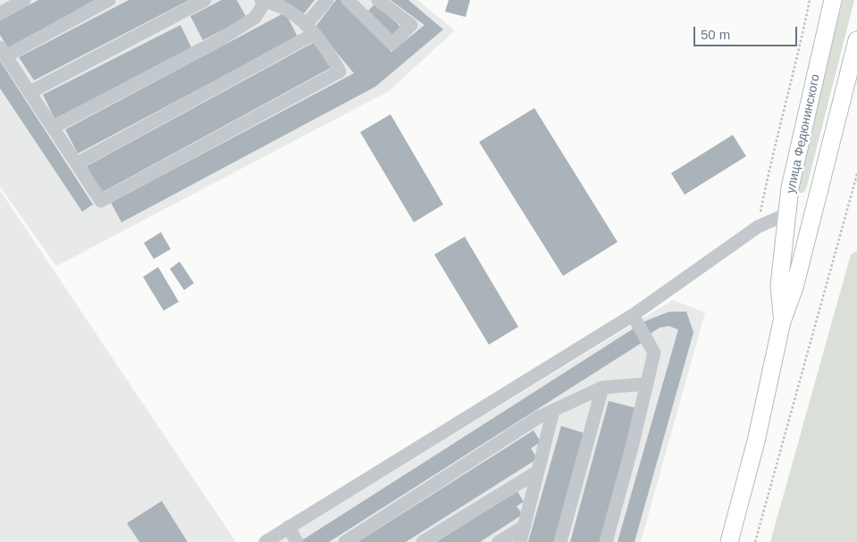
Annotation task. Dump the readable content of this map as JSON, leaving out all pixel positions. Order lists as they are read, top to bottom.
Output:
{
  "streets": {
    "main road": ["улица Федюнинского"]
  },
  "scale_bar": "50 m"
}
